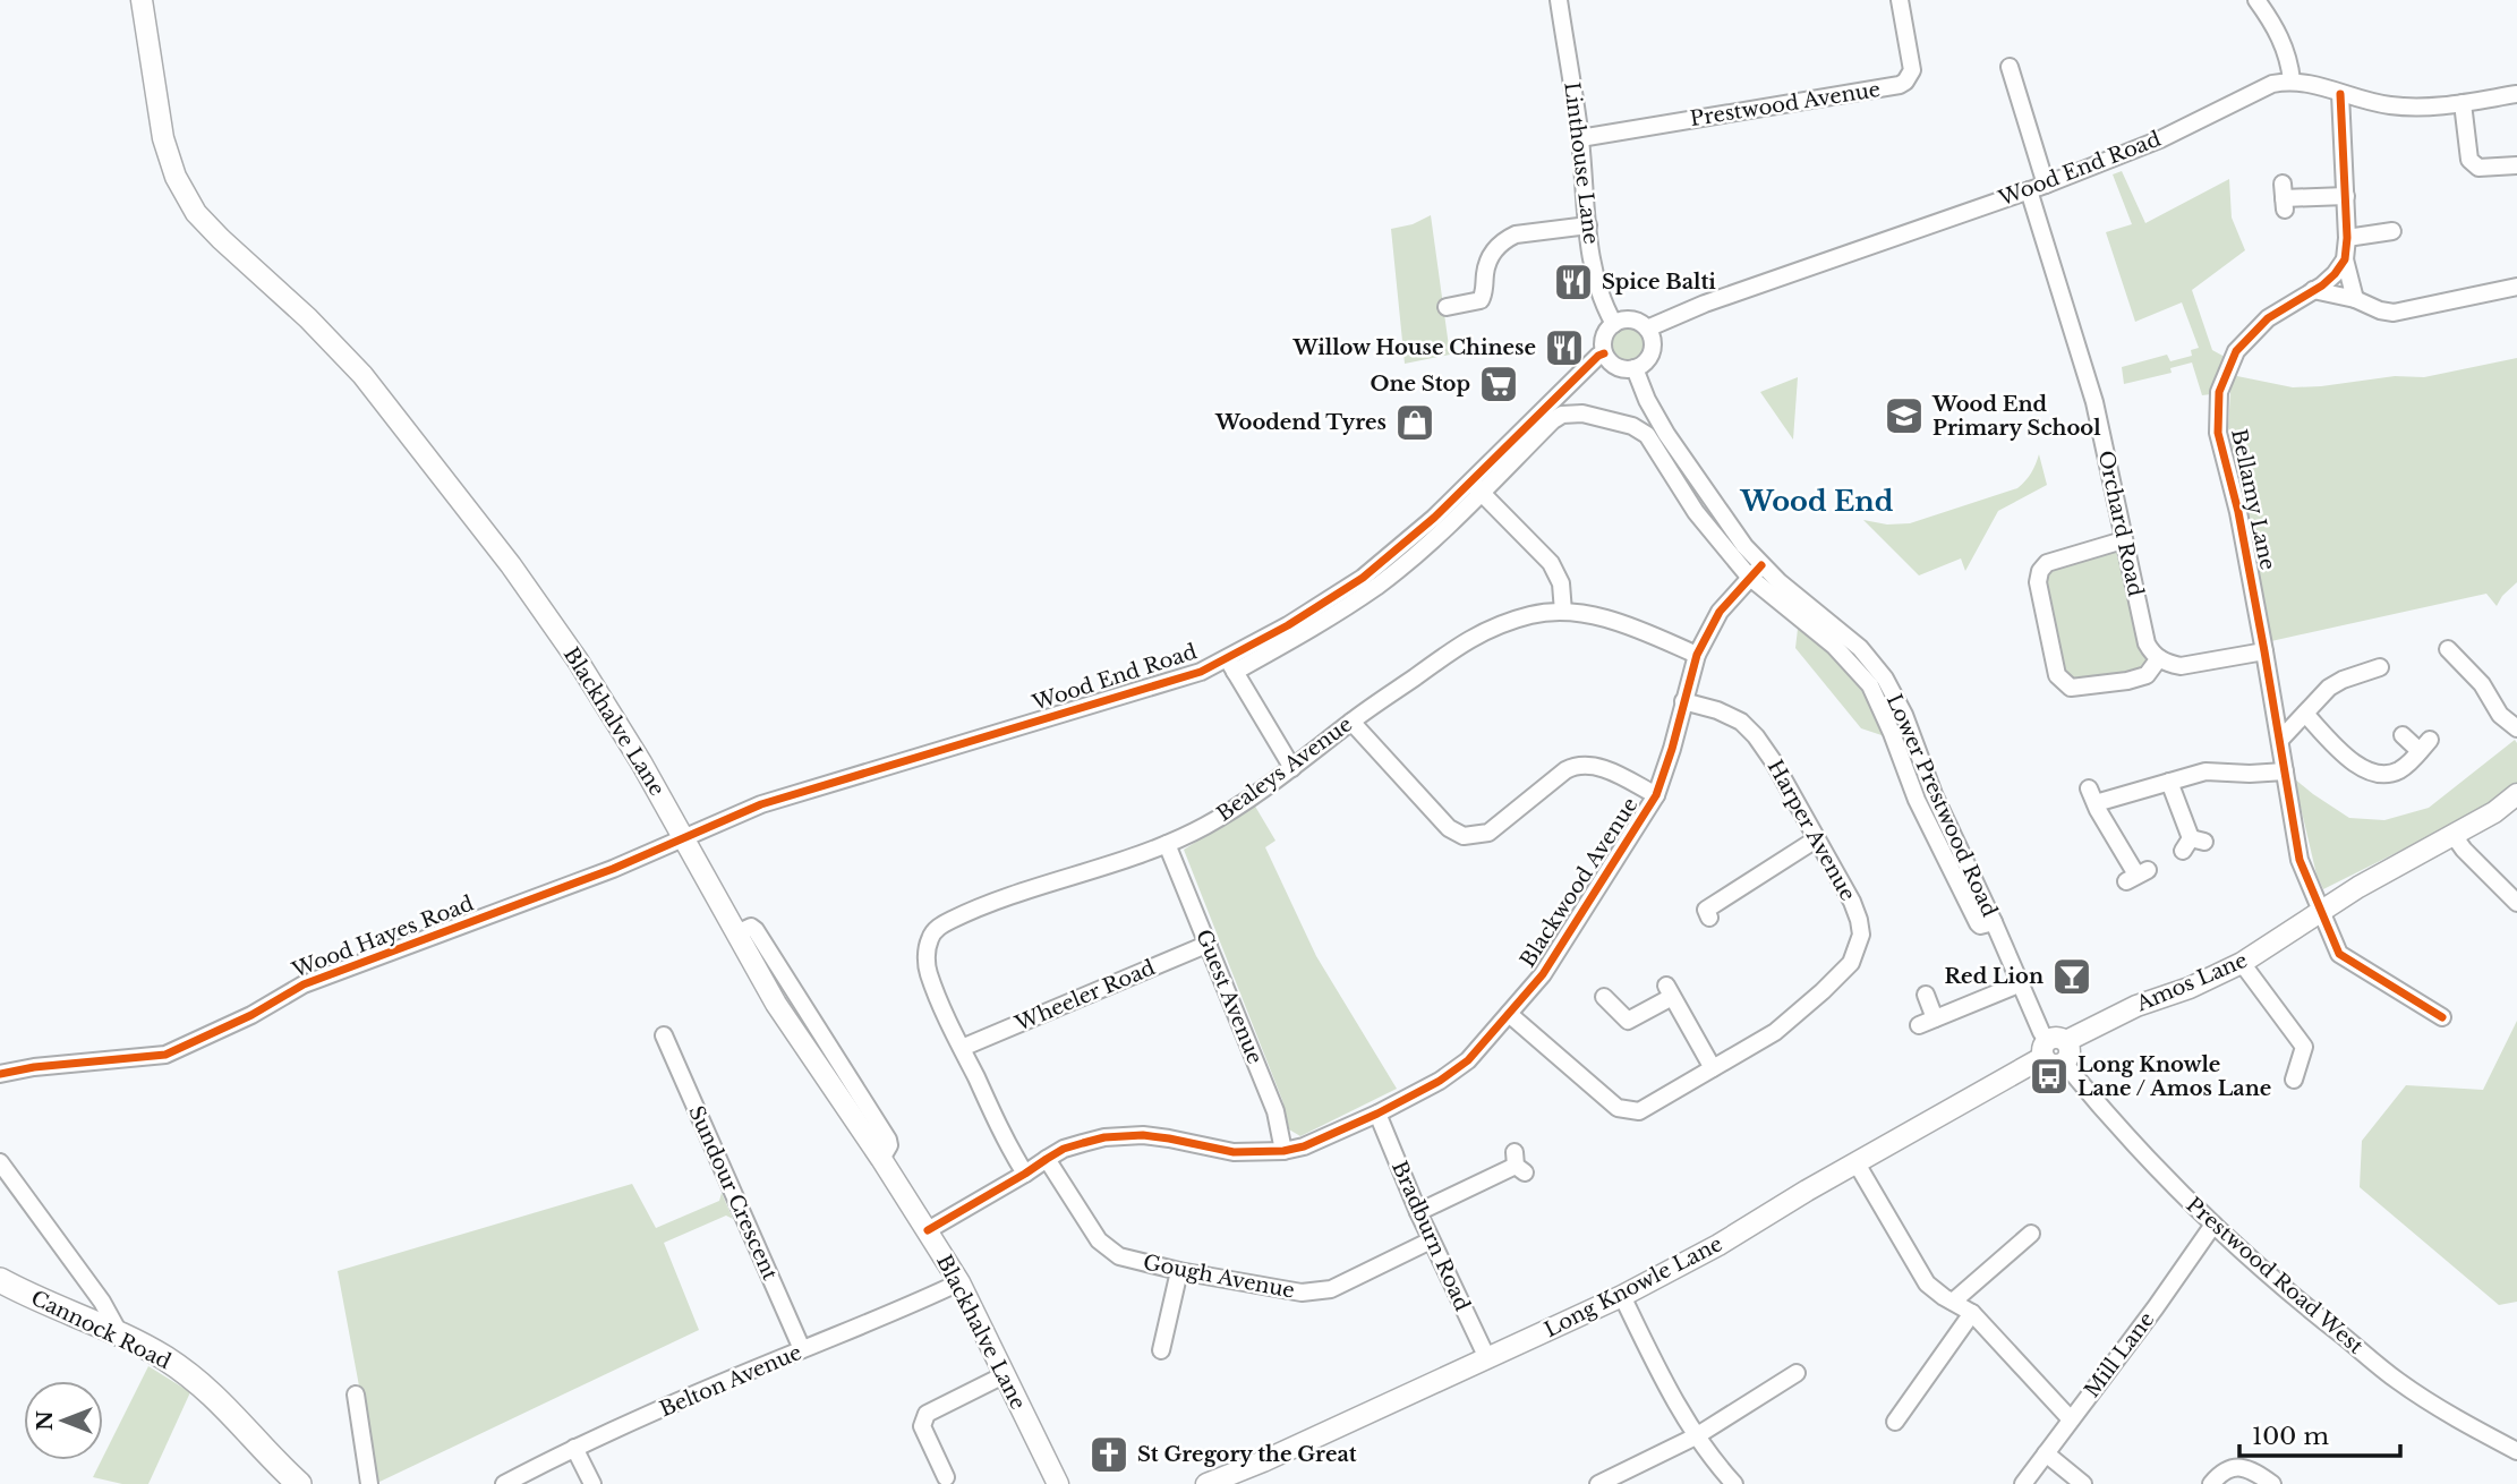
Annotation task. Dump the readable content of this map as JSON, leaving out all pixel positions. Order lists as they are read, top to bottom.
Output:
{
  "streets": {
    "highway": ["Cannock Road"],
    "main road": ["Blackhalve Lane", "Amos Lane", "Long Knowle Lane"],
    "street": [
      "Prestwood Avenue",
      "Linthouse Lane",
      "Wood End Road",
      "Bellamy Lane",
      "Orchard Road",
      "Bealeys Avenue",
      "Lower Prestwood Road",
      "Harper Avenue",
      "Blackwood Avenue",
      "Wood Hayes Road",
      "Wheeler Road",
      "Guest Avenue",
      "Sundour Crescent",
      "Bradburn Road",
      "Prestwood Road West",
      "Gough Avenue",
      "Mill Lane",
      "Belton Avenue"
    ]
  },
  "crossings": [
    ["Prestwood Avenue", "Linthouse Lane"],
    ["Linthouse Lane", "Wood End Road"],
    ["Wood End Road", "Orchard Road"],
    ["Wood End Road", "Blackhalve Lane"],
    ["Wood End Road", "Wood Hayes Road"],
    ["Bellamy Lane", "Amos Lane"],
    ["Blackhalve Lane", "Blackwood Avenue"],
    ["Blackhalve Lane", "Wood Hayes Road"],
    ["Blackhalve Lane", "Belton Avenue"],
    ["Bealeys Avenue", "Blackwood Avenue"],
    ["Bealeys Avenue", "Wheeler Road"],
    ["Bealeys Avenue", "Guest Avenue"],
    ["Lower Prestwood Road", "Blackwood Avenue"],
    ["Lower Prestwood Road", "Amos Lane"],
    ["Lower Prestwood Road", "Long Knowle Lane"],
    ["Harper Avenue", "Blackwood Avenue"],
    ["Blackwood Avenue", "Guest Avenue"],
    ["Blackwood Avenue", "Bradburn Road"],
    ["Blackwood Avenue", "Gough Avenue"],
    ["Amos Lane", "Long Knowle Lane"],
    ["Wheeler Road", "Guest Avenue"],
    ["Sundour Crescent", "Belton Avenue"],
    ["Bradburn Road", "Gough Avenue"],
    ["Bradburn Road", "Long Knowle Lane"],
    ["Prestwood Road West", "Mill Lane"]
  ],
  "districts": ["Wood End"],
  "places": {
    "restaurant": ["Spice Balti", "Willow House Chinese"],
    "supermarket": ["One Stop"],
    "school or university": ["Wood End Primary School"],
    "shop": ["Woodend Tyres"],
    "bar": ["Red Lion"],
    "bus stop": ["Long Knowle Lane / Amos Lane"],
    "church": ["St Gregory the Great"]
  },
  "scale_bar": "100 m",
  "north": "left"
}
